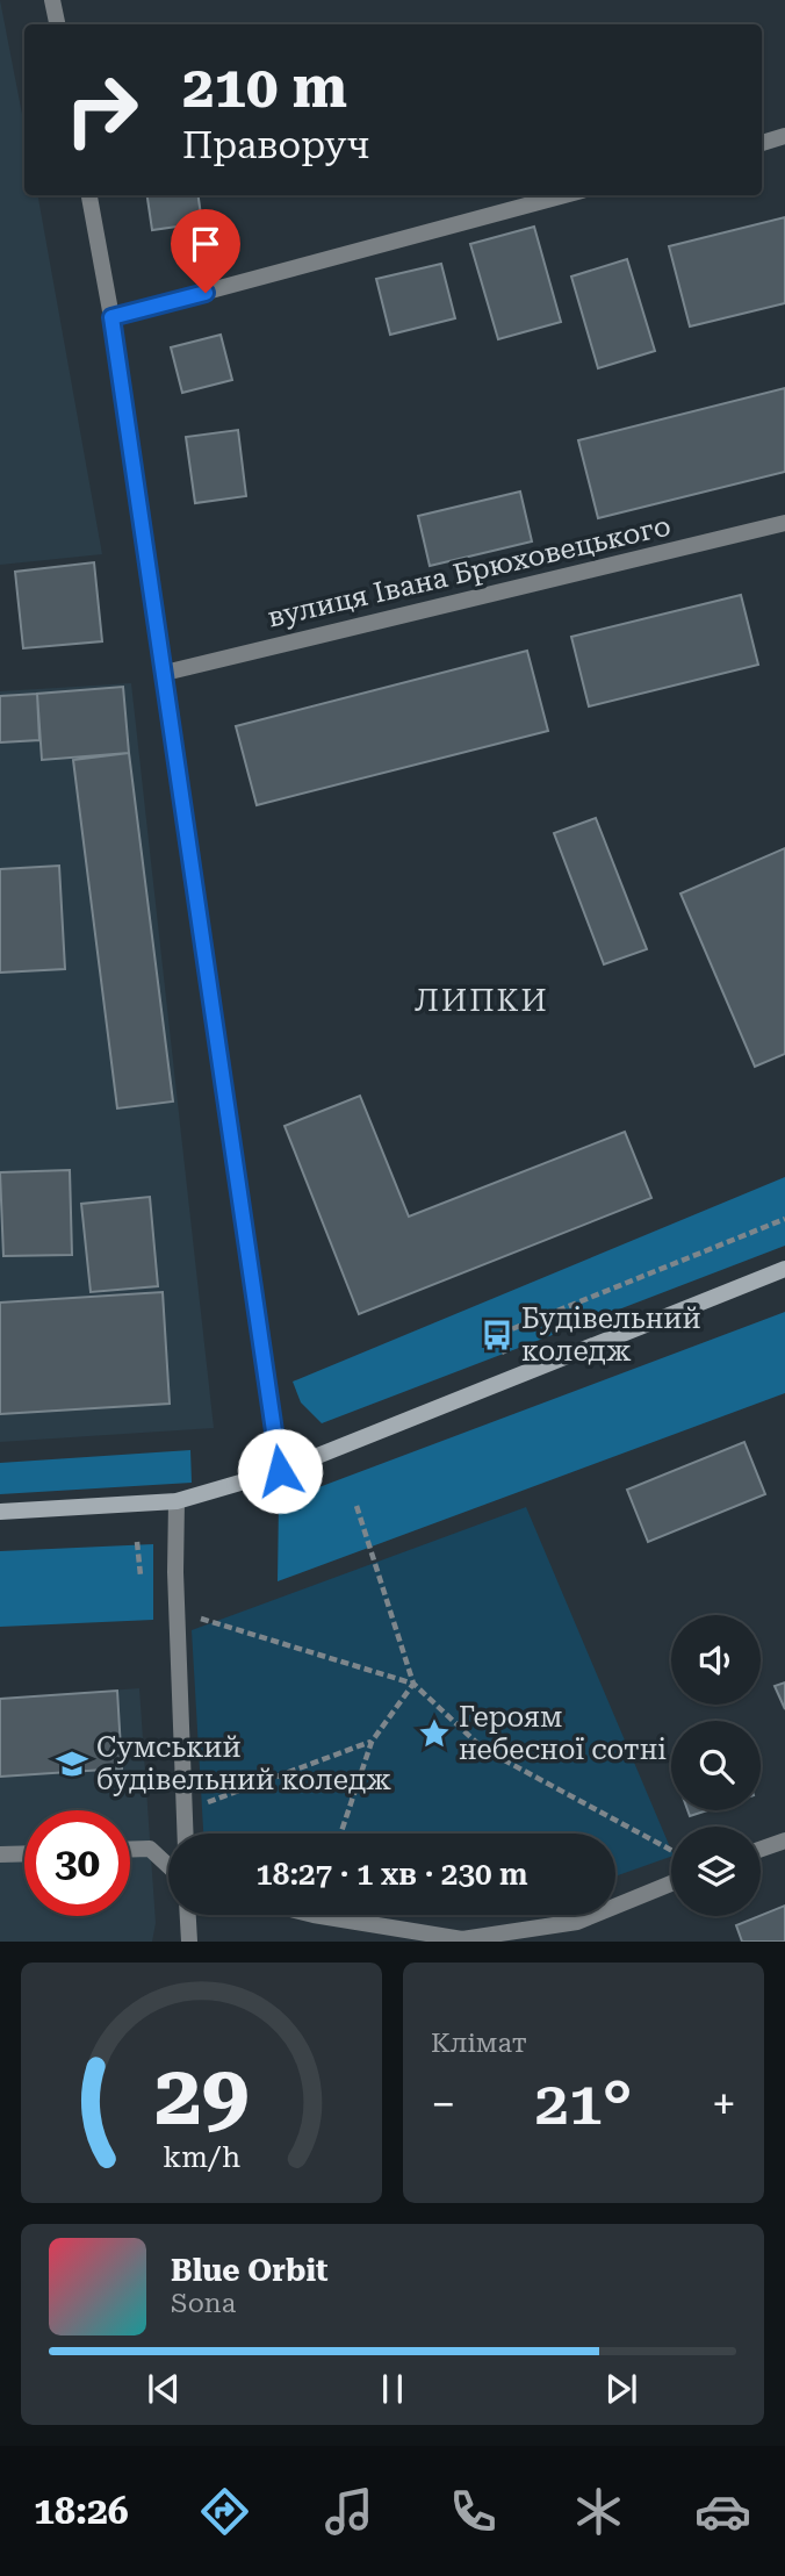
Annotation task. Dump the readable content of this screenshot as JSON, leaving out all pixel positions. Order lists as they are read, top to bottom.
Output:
{
  "streets": {
    "street": ["вулиця Івана Брюховецького"]
  },
  "districts": ["ЛИПКИ"],
  "places": {
    "bus stop": ["Будівельний коледж"],
    "place": ["Героям небесної сотні"],
    "school or university": ["Сумський будівельний коледж"]
  },
  "page": {
    "turn": ["210 m", "Праворуч"],
    "limit": "30",
    "trip": "18:27 · 1 хв · 230 m",
    "tile": "Клімат",
    "heat": ["−", "21°", "+"],
    "song": ["Blue Orbit", "Sona"],
    "tabs": "18:26",
    "gauge": ["29", "km/h"]
  }
}
